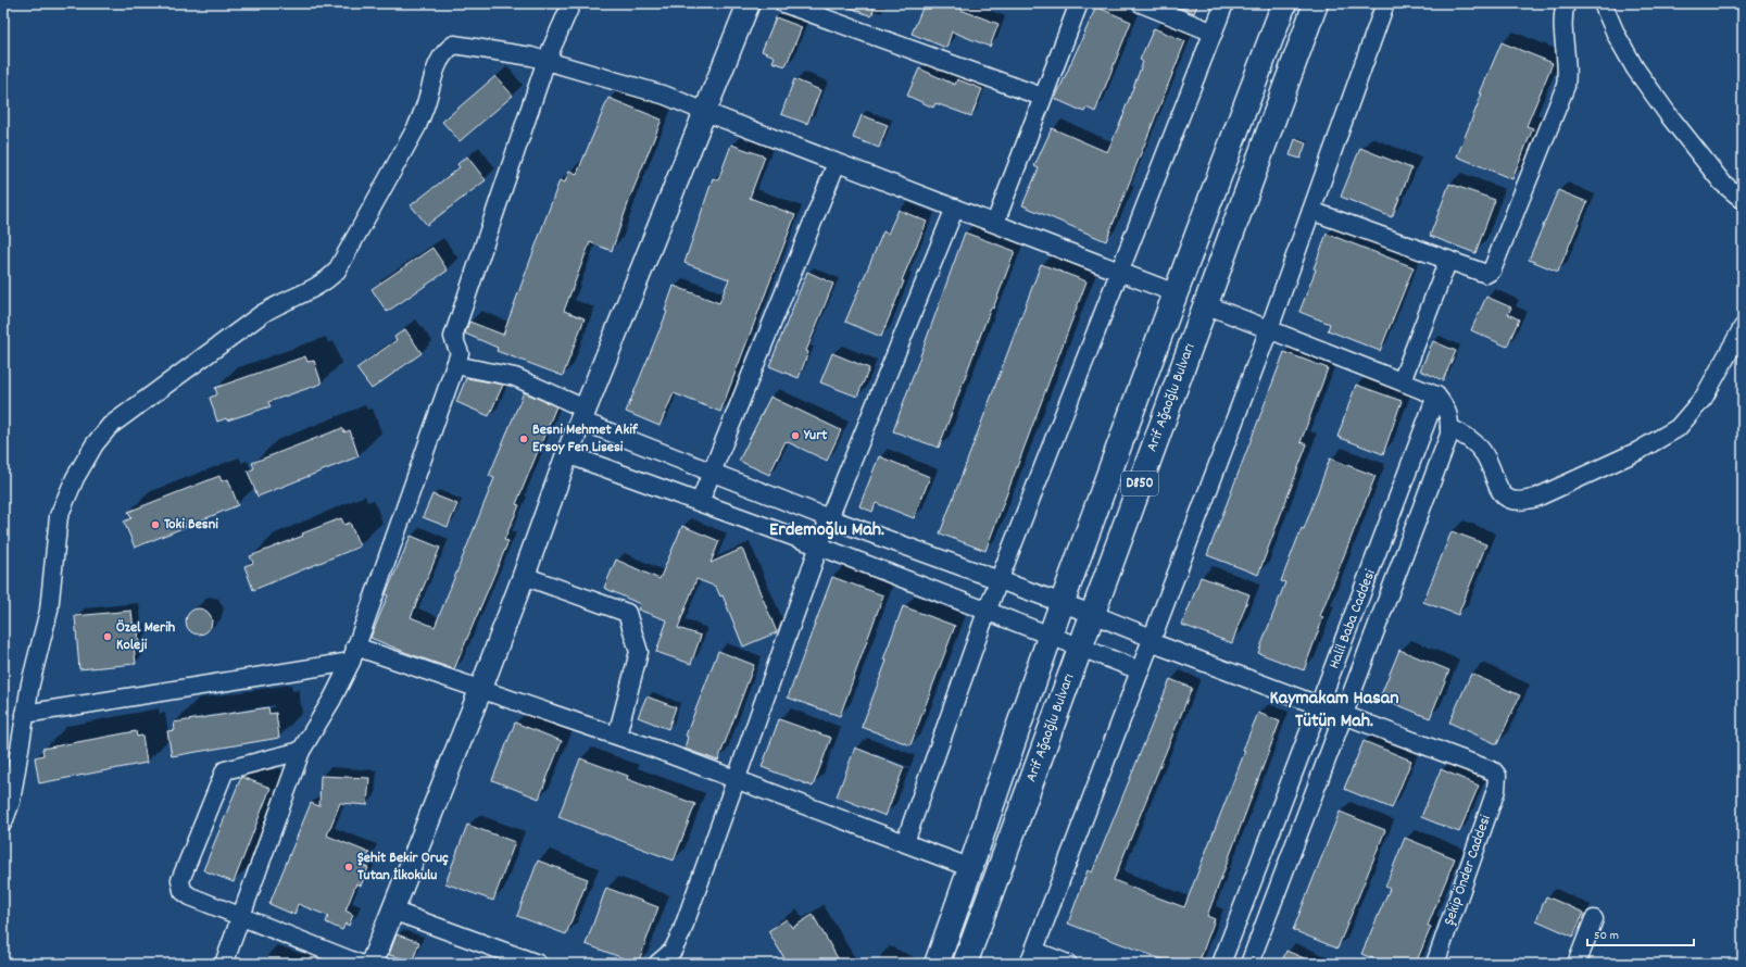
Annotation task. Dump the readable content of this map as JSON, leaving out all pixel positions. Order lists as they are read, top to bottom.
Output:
{
  "streets": {
    "highway": ["Arif Ağaoğlu Bulvarı", "D850"],
    "street": ["Halil Baba Caddesi", "Şekip Önder Caddesi"]
  },
  "districts": ["Erdemoğlu Mah.", "Kaymakam Hasan Tütün Mah."],
  "places": [
    "Yurt",
    "Besni Mehmet Akif Ersoy Fen Lisesi",
    "Toki Besni",
    "Özel Merih Koleji",
    "Şehit Bekir Oruç Tutan İlkokulu"
  ],
  "scale_bar": "50 m"
}
